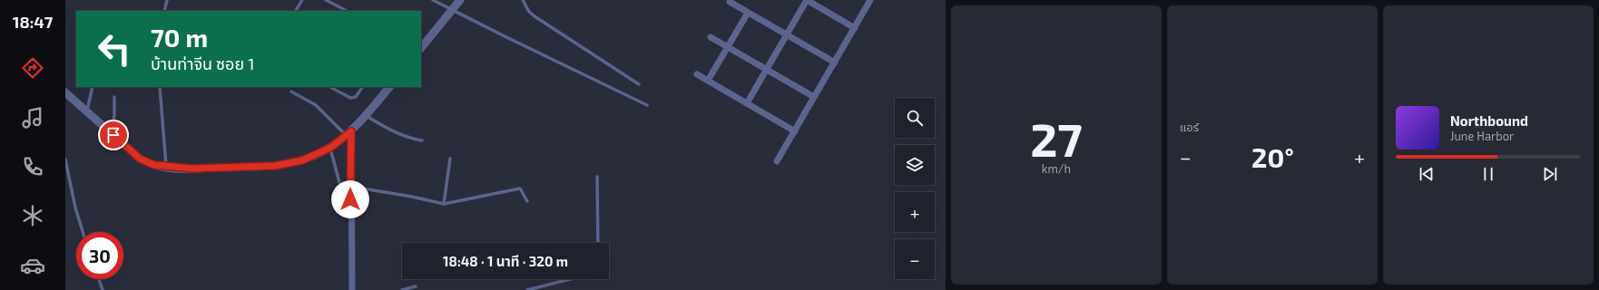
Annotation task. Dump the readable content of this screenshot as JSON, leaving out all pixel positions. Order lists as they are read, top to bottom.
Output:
{
  "page": {
    "tabs": "18:47",
    "tile": [
      ["27", "km/h"],
      "แอร์"
    ],
    "turn": ["70 m", "บ้านท่าจีน ซอย 1"],
    "map_buttons": ["+", "−"],
    "song": ["Northbound", "June Harbor"],
    "heat": ["−", "20°", "+"],
    "limit": "30",
    "trip": "18:48 · 1 นาที · 320 m"
  }
}
